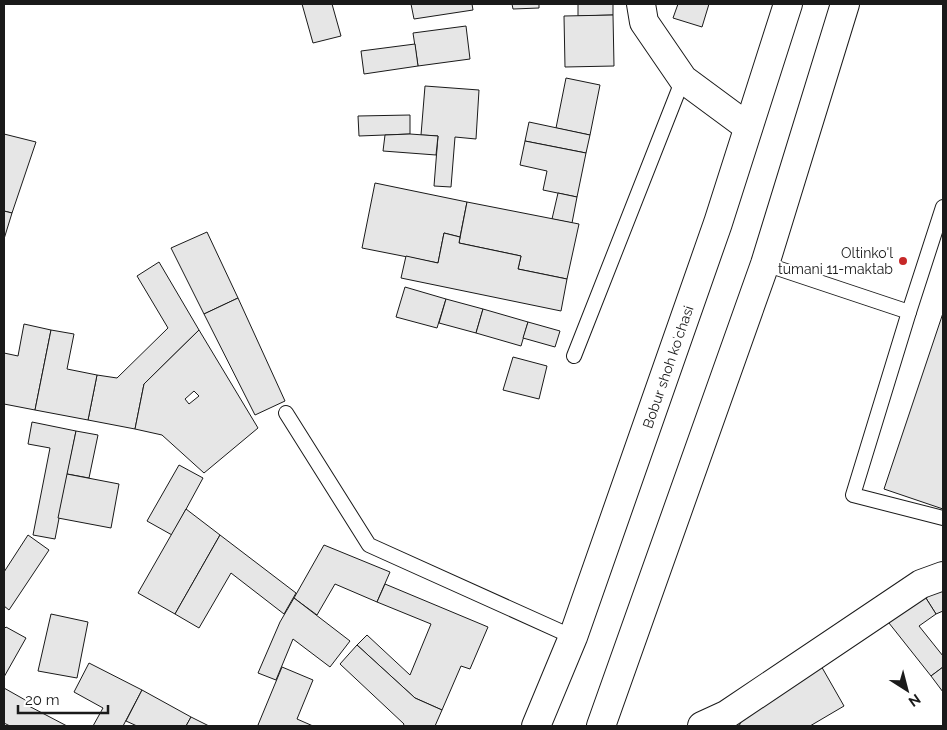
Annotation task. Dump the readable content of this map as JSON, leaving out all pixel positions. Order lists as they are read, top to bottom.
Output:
{
  "streets": {
    "main road": ["Bobur shoh koʻchasi"]
  },
  "places": ["Oltinko'l tumani 11-maktab"],
  "scale_bar": "20 m",
  "north": "bottom right"
}
